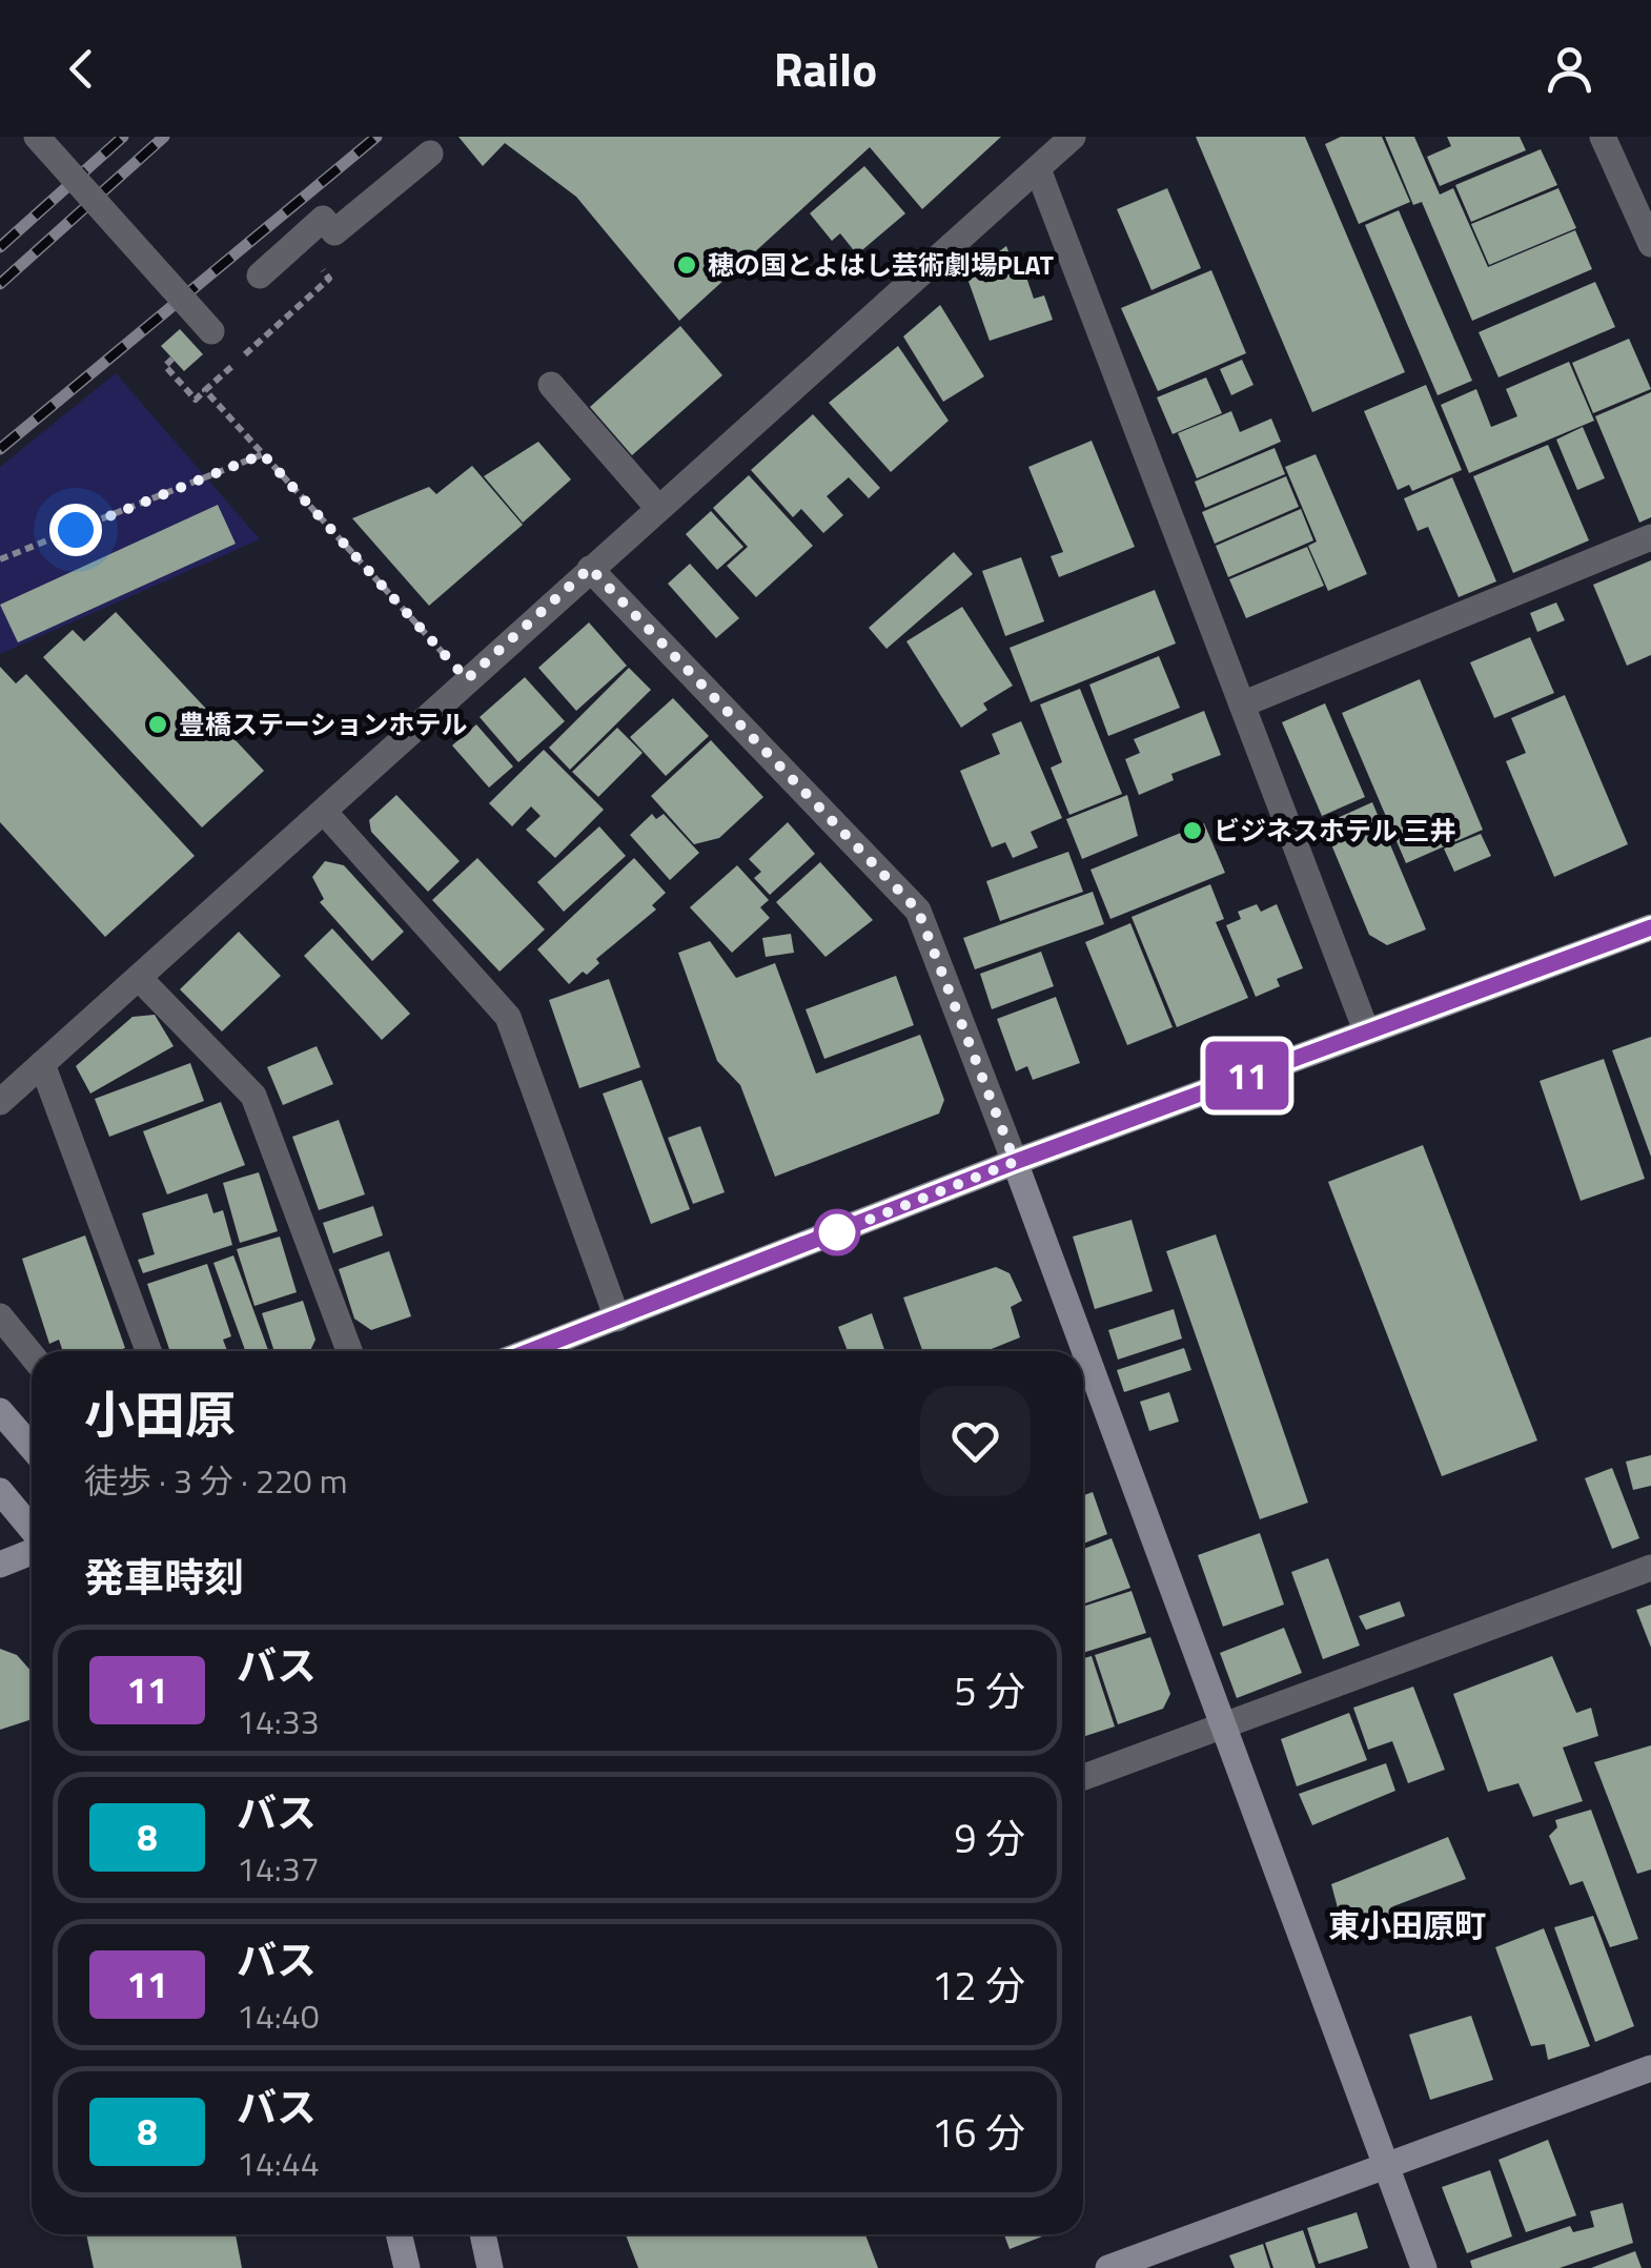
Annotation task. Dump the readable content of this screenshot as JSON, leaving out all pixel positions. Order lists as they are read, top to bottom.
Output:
{
  "districts": ["東小田原町"],
  "places": ["穂の国とよはし芸術劇場PLAT", "豊橋ステーションホテル", "ビジネスホテル 三井"],
  "lines": ["bus line 11"],
  "page": {
    "header": "Railo",
    "on_map": "11",
    "heading": [
      ["小田原", "徒歩 · 3 分 · 220 m"],
      "発車時刻"
    ],
    "list": [
      {
        "mark": "11",
        "name": "バス",
        "note": "14:33",
        "value": "5 分"
      },
      {
        "mark": "8",
        "name": "バス",
        "note": "14:37",
        "value": "9 分"
      },
      {
        "mark": "11",
        "name": "バス",
        "note": "14:40",
        "value": "12 分"
      },
      {
        "mark": "8",
        "name": "バス",
        "note": "14:44",
        "value": "16 分"
      }
    ]
  }
}
